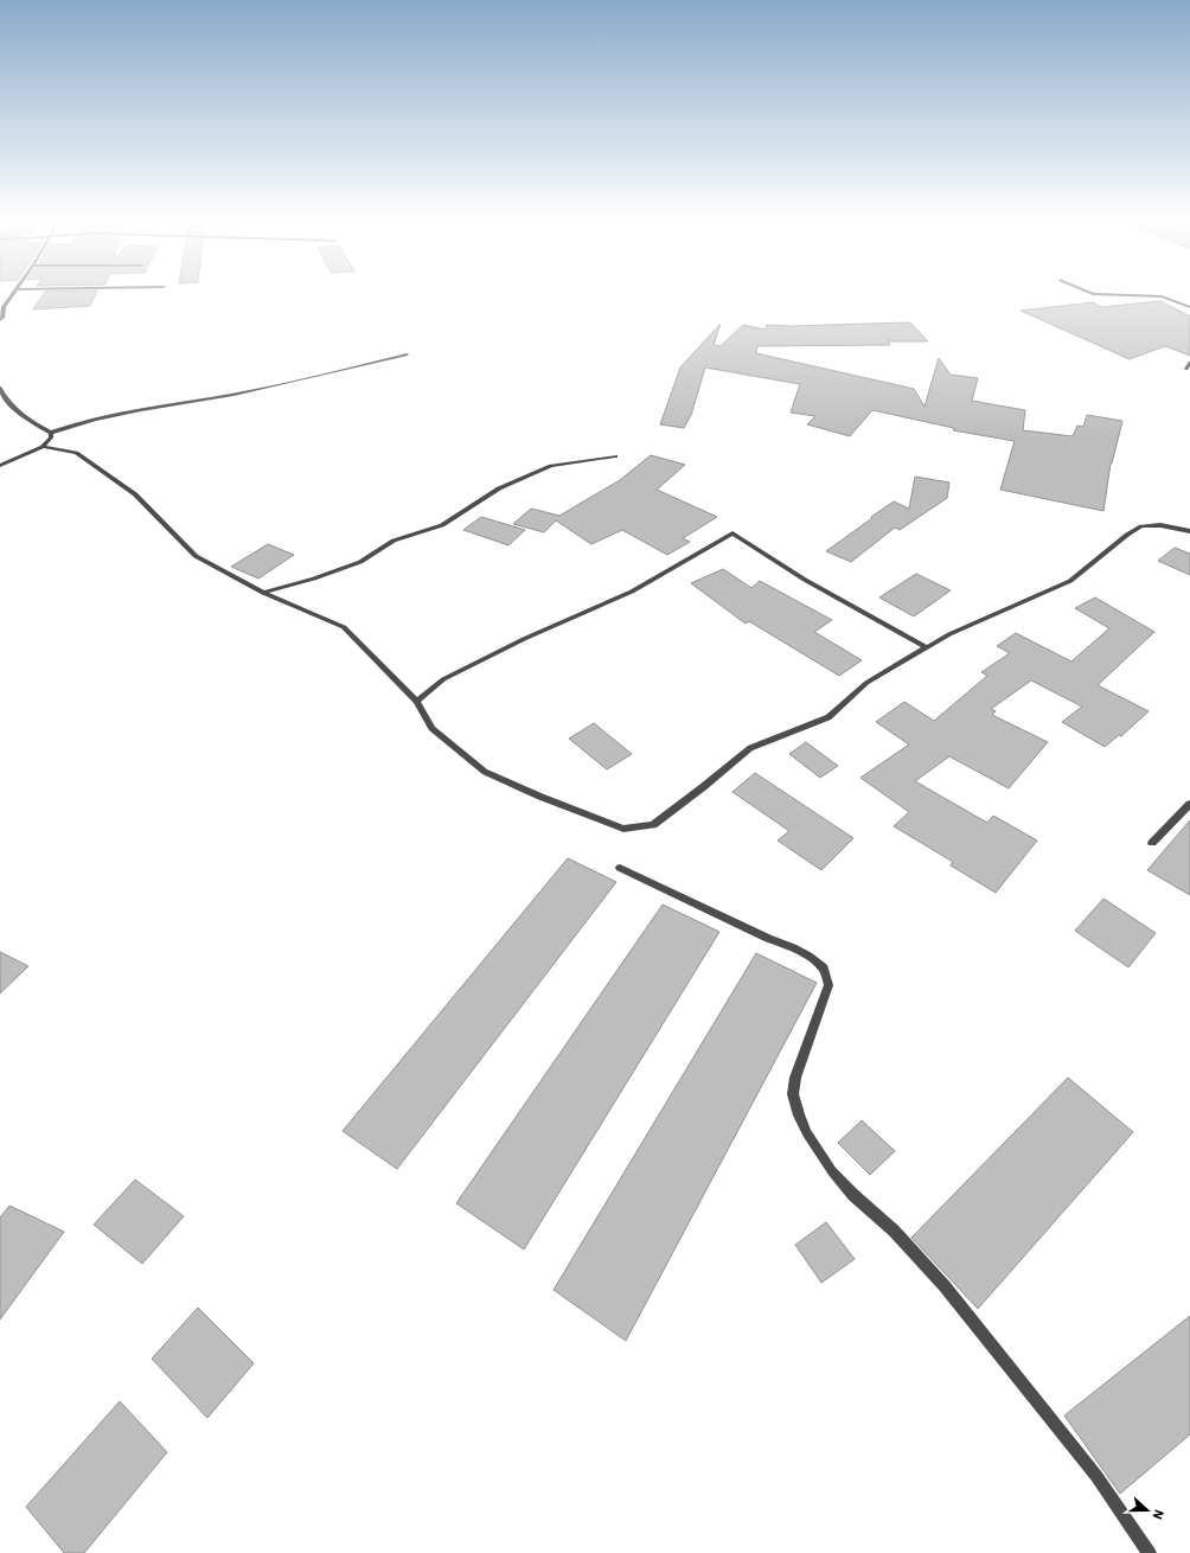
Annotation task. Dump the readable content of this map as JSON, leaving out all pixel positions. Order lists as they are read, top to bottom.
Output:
{
  "north": "right"
}
